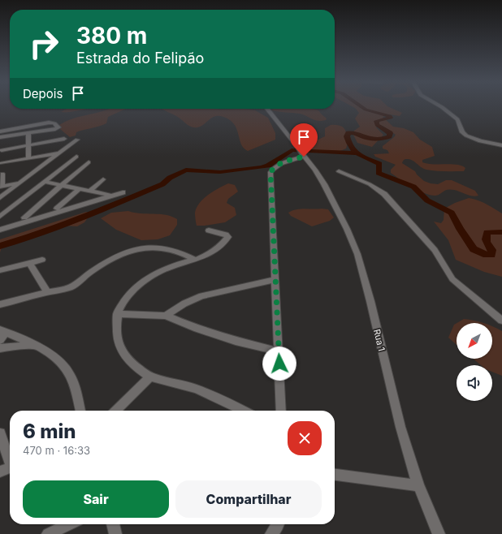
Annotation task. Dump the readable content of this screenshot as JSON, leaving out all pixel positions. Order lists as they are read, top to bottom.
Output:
{
  "streets": {
    "street": ["Rua 1"]
  },
  "north": "bottom left",
  "page": {
    "turn": ["380 m", "Estrada do Felipão"],
    "then": "Depois",
    "heading": ["6 min", "470 m · 16:33"],
    "buttons": ["Sair", "Compartilhar"]
  }
}
